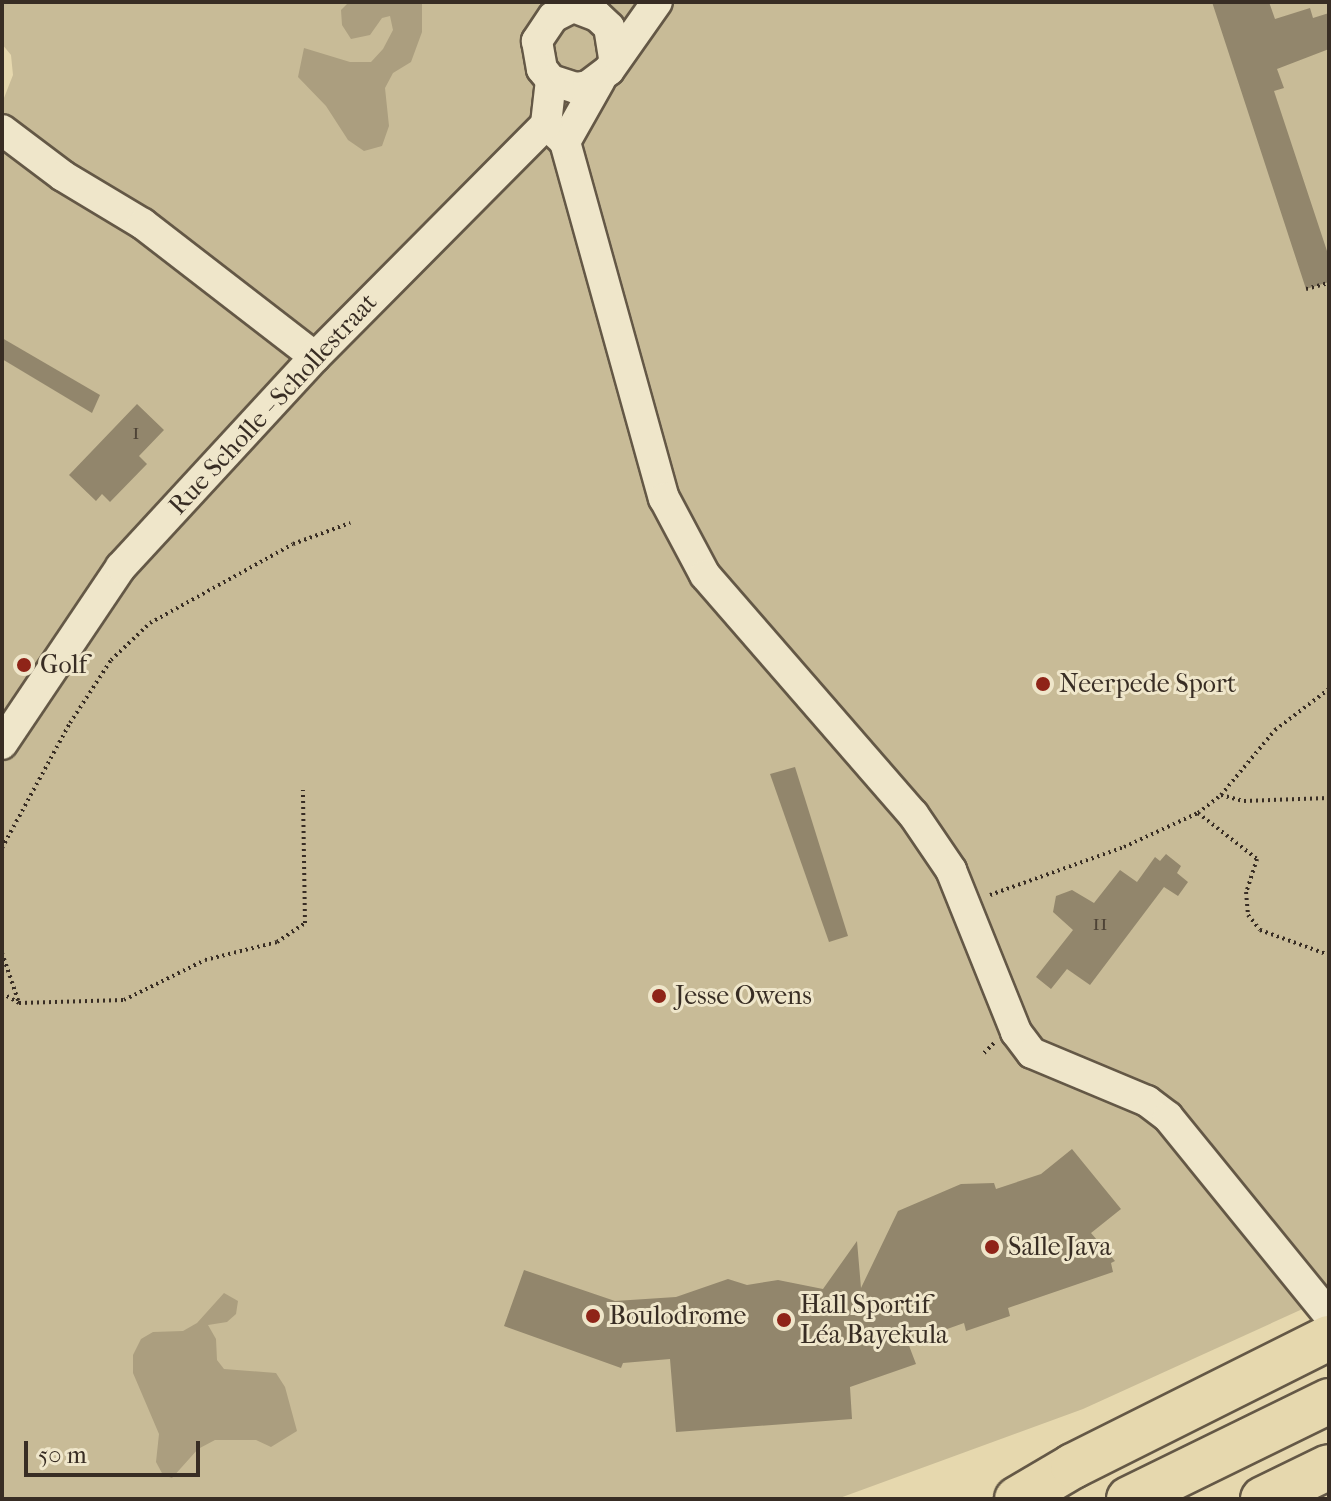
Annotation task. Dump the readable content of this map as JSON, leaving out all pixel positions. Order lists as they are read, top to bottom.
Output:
{
  "streets": {
    "street": ["Rue Scholle - Schollestraat"]
  },
  "places": [
    "Golf",
    "Neerpede Sport",
    "Jesse Owens",
    "Salle Java",
    "Boulodrome",
    "Hall Sportif Léa Bayekula"
  ],
  "house_numbers": ["1", "11"],
  "scale_bar": "50 m"
}
